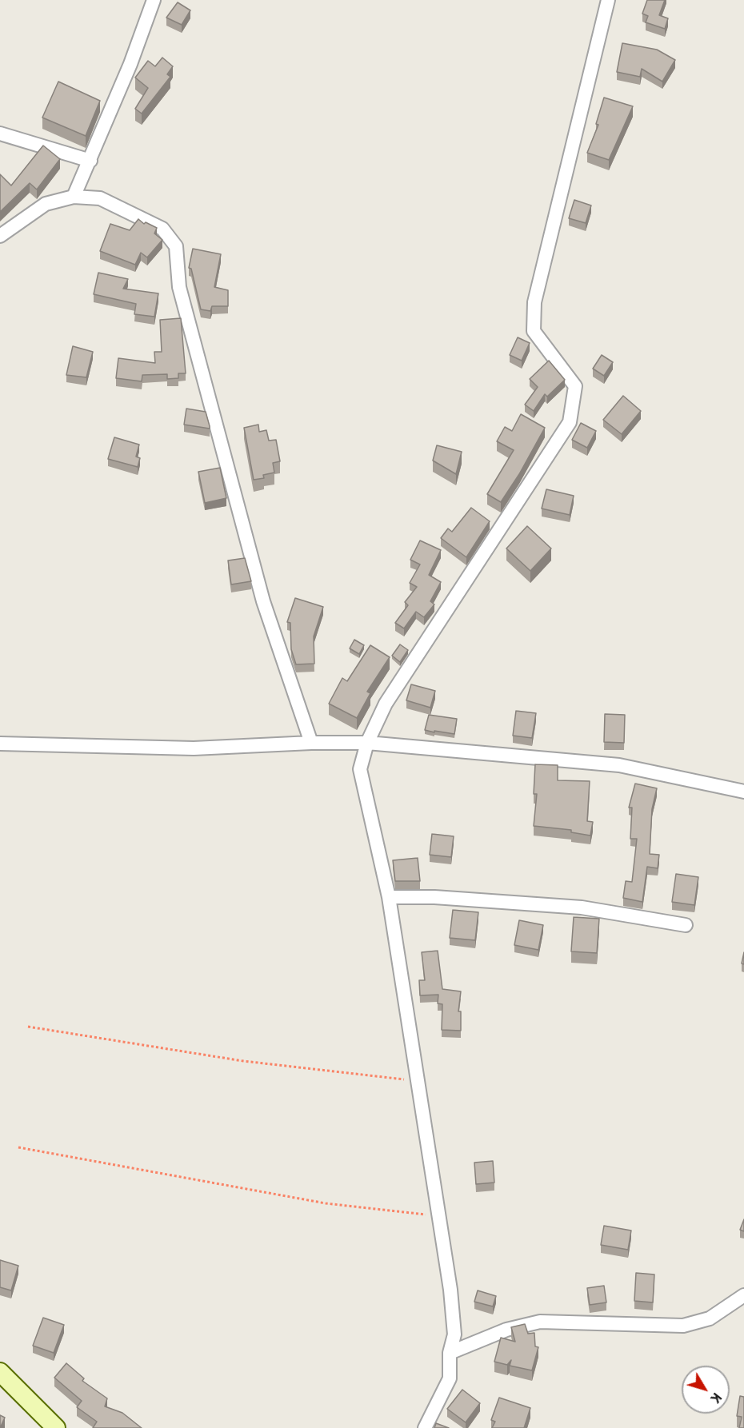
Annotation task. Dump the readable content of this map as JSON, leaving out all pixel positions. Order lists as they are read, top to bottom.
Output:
{
  "north": "bottom right"
}
